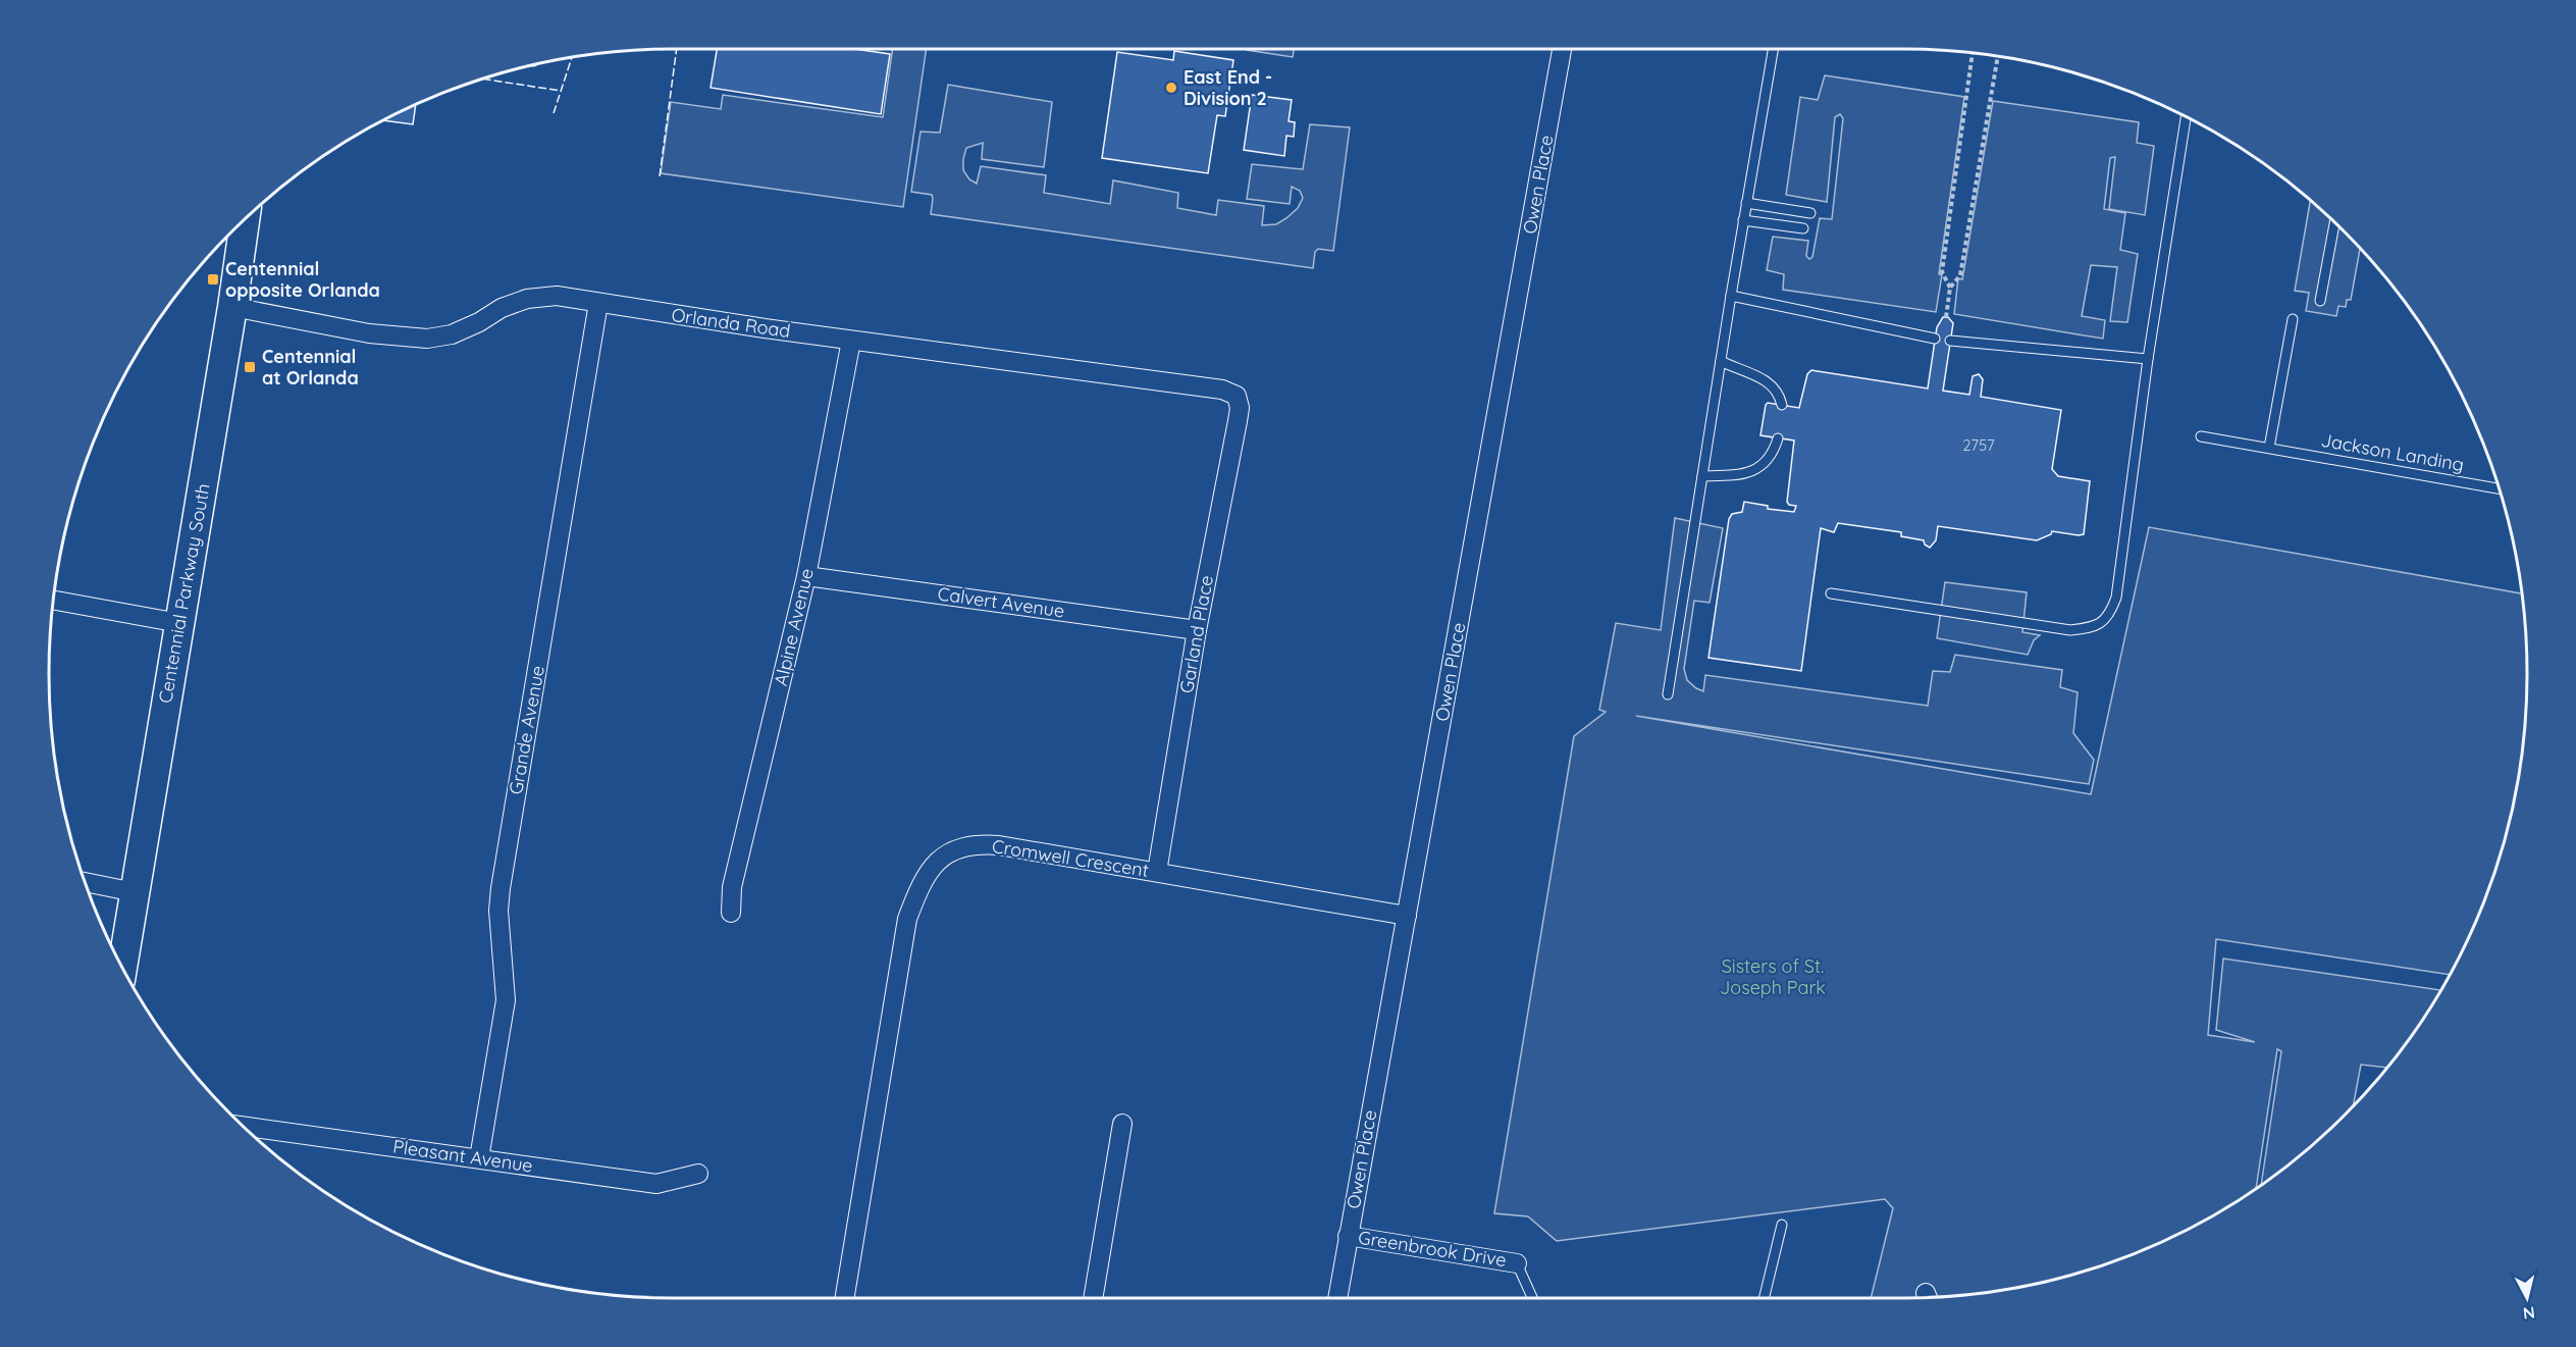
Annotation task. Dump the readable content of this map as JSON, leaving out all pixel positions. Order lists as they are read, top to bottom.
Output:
{
  "streets": {
    "main road": ["Centennial Parkway South"],
    "street": [
      "Owen Place",
      "Orlanda Road",
      "Calvert Avenue",
      "Alpine Avenue",
      "Garland Place",
      "Grande Avenue",
      "Cromwell Crescent",
      "Pleasant Avenue",
      "Greenbrook Drive"
    ],
    "lane": ["Jackson Landing"]
  },
  "crossings": [
    ["Owen Place", "Cromwell Crescent"],
    ["Owen Place", "Greenbrook Drive"],
    ["Orlanda Road", "Centennial Parkway South"],
    ["Orlanda Road", "Alpine Avenue"],
    ["Orlanda Road", "Garland Place"],
    ["Orlanda Road", "Grande Avenue"],
    ["Calvert Avenue", "Alpine Avenue"],
    ["Calvert Avenue", "Garland Place"],
    ["Garland Place", "Cromwell Crescent"],
    ["Grande Avenue", "Pleasant Avenue"]
  ],
  "parks": ["Sisters of St. Joseph Park"],
  "places": {
    "other": ["East End - Division 2"],
    "transit": ["Centennial opposite Orlanda", "Centennial at Orlanda"]
  },
  "house_numbers": ["2757"],
  "north": "bottom"
}
